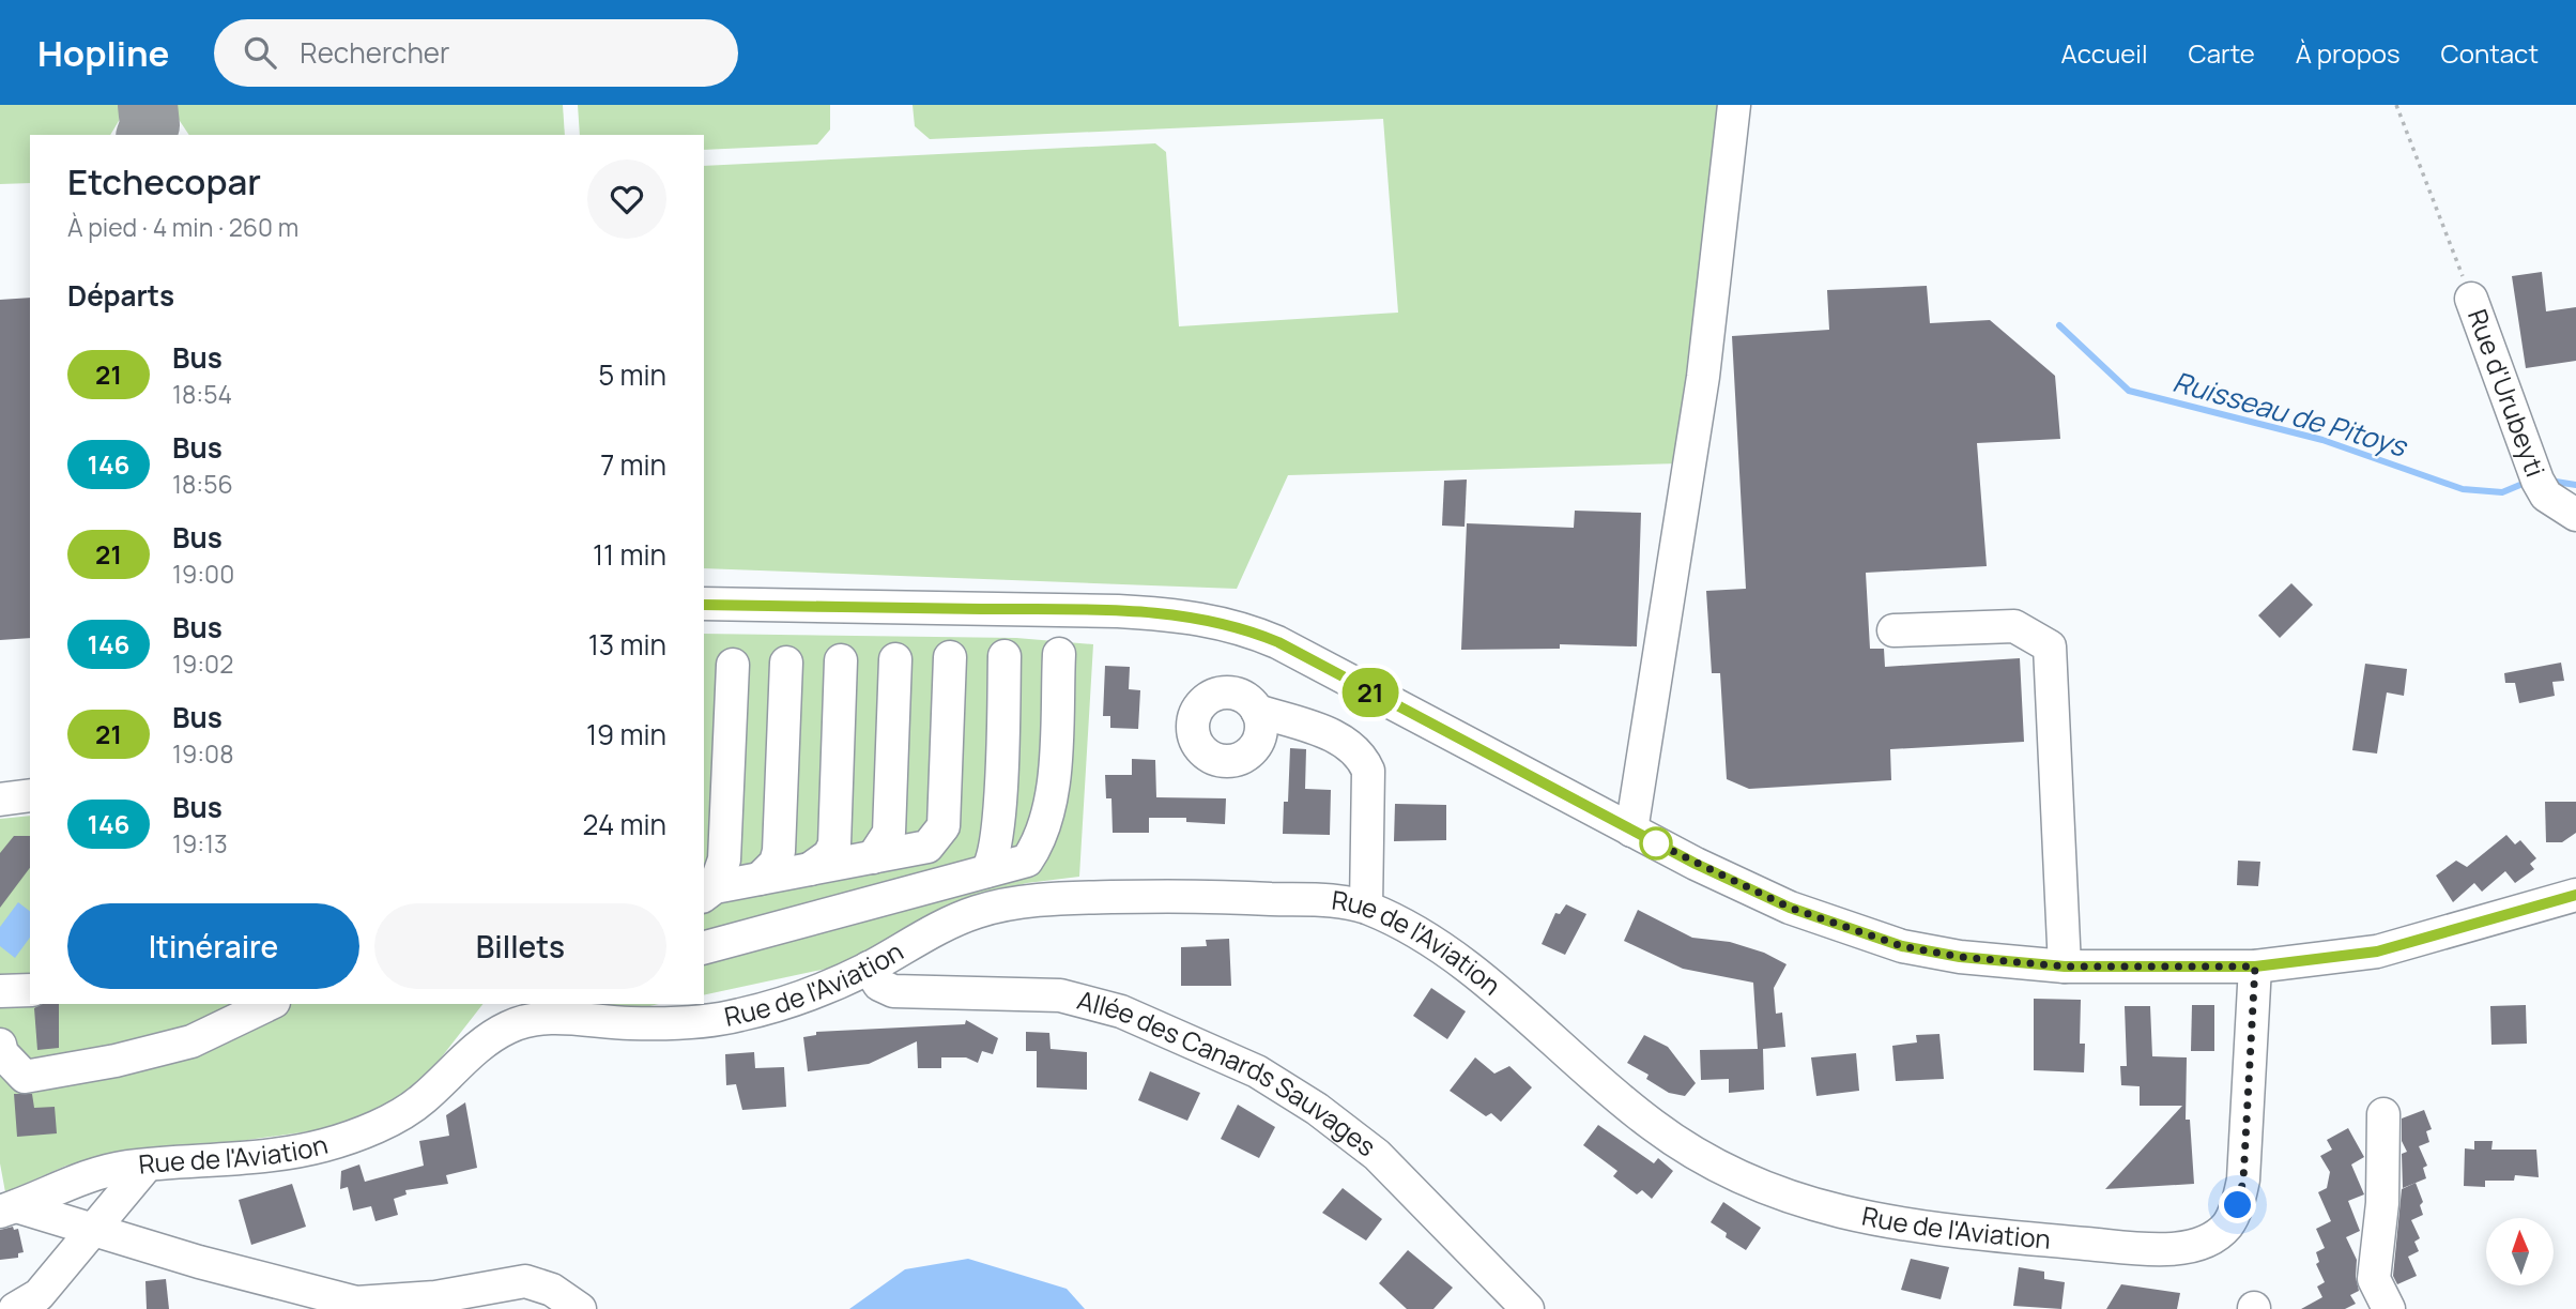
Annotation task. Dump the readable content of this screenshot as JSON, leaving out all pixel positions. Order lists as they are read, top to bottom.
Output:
{
  "streets": {
    "street": ["Rue d'Urubeyti", "Rue de l'Aviation", "Allée des Canards Sauvages"]
  },
  "crossings": [
    ["Rue de l'Aviation", "Allée des Canards Sauvages"]
  ],
  "water": ["Ruisseau de Pitoys"],
  "lines": ["bus line 21"],
  "north": "top",
  "page": {
    "header": "Hopline",
    "search": "Rechercher",
    "nav": [
      "Accueil",
      "Carte",
      "À propos",
      "Contact"
    ],
    "on_map": "21",
    "heading": [
      ["Etchecopar", "À pied · 4 min · 260 m"],
      "Départs"
    ],
    "list": [
      {
        "mark": "21",
        "name": "Bus",
        "note": "18:54",
        "value": "5 min"
      },
      {
        "mark": "146",
        "name": "Bus",
        "note": "18:56",
        "value": "7 min"
      },
      {
        "mark": "21",
        "name": "Bus",
        "note": "19:00",
        "value": "11 min"
      },
      {
        "mark": "146",
        "name": "Bus",
        "note": "19:02",
        "value": "13 min"
      },
      {
        "mark": "21",
        "name": "Bus",
        "note": "19:08",
        "value": "19 min"
      },
      {
        "mark": "146",
        "name": "Bus",
        "note": "19:13",
        "value": "24 min"
      }
    ],
    "buttons": ["Itinéraire", "Billets"]
  }
}
